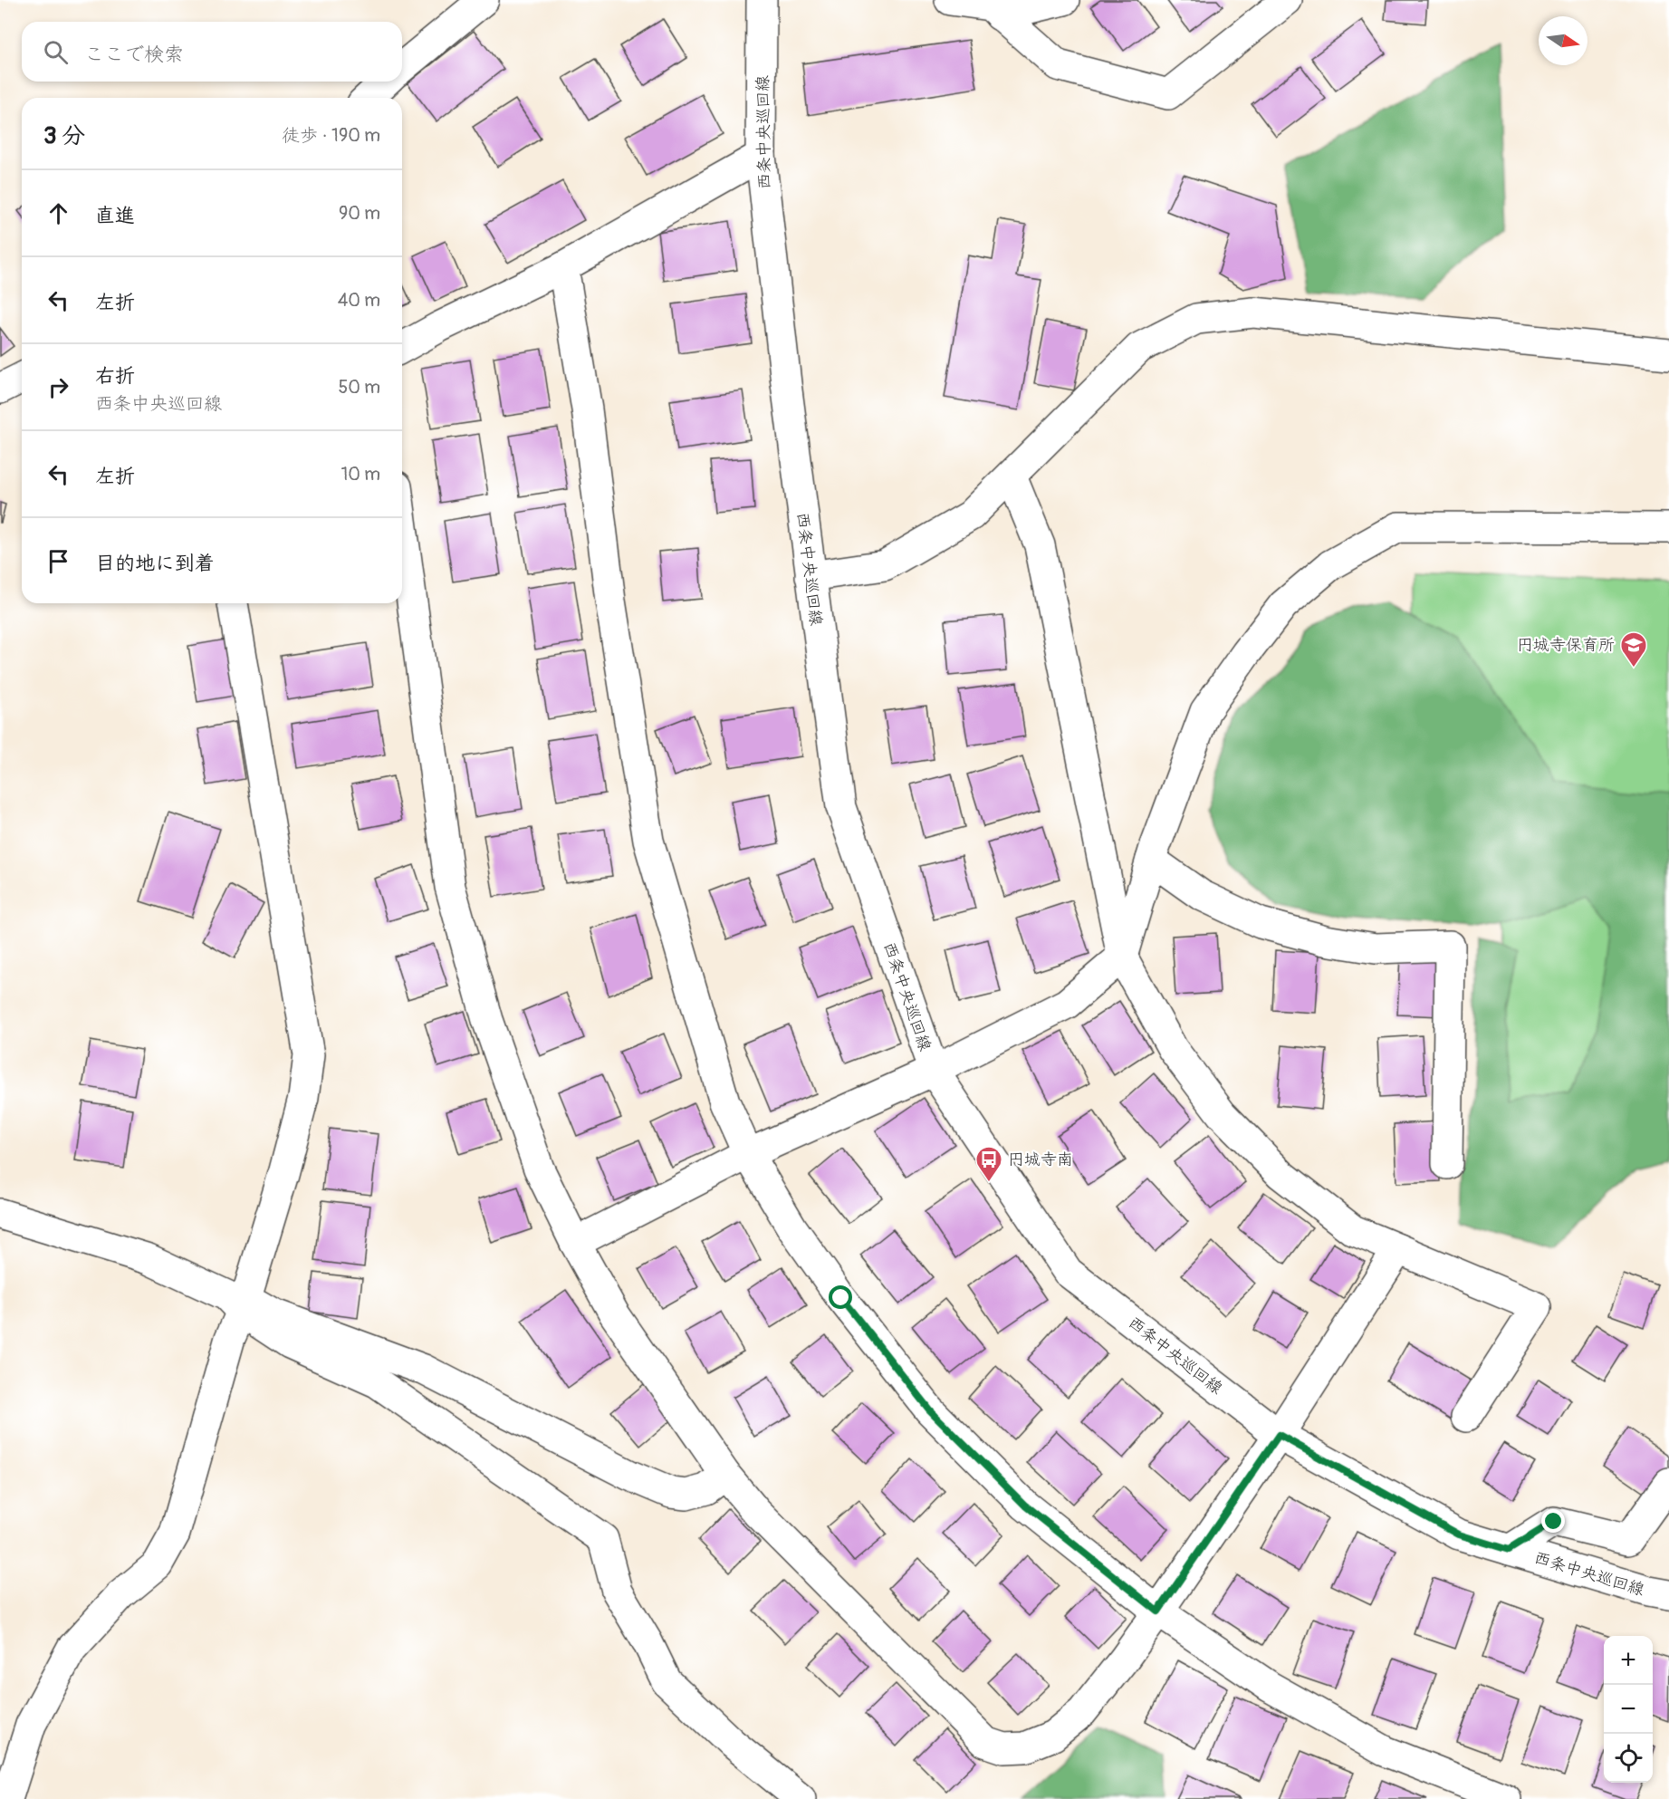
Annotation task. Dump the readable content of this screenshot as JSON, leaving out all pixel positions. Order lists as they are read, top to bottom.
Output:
{
  "streets": {
    "street": ["西条中央巡回線"]
  },
  "places": {
    "school or university": ["円城寺保育所"],
    "bus stop": ["円城寺南"]
  },
  "north": "right",
  "page": {
    "search": "ここで検索",
    "heading": ["3 分", "徒歩 · 190 m"],
    "list": [
      ["直進", "90 m"],
      ["左折", "40 m"],
      ["右折", "西条中央巡回線", "50 m"],
      ["左折", "10 m"],
      "目的地に到着"
    ],
    "map_buttons": ["+", "−"]
  }
}
